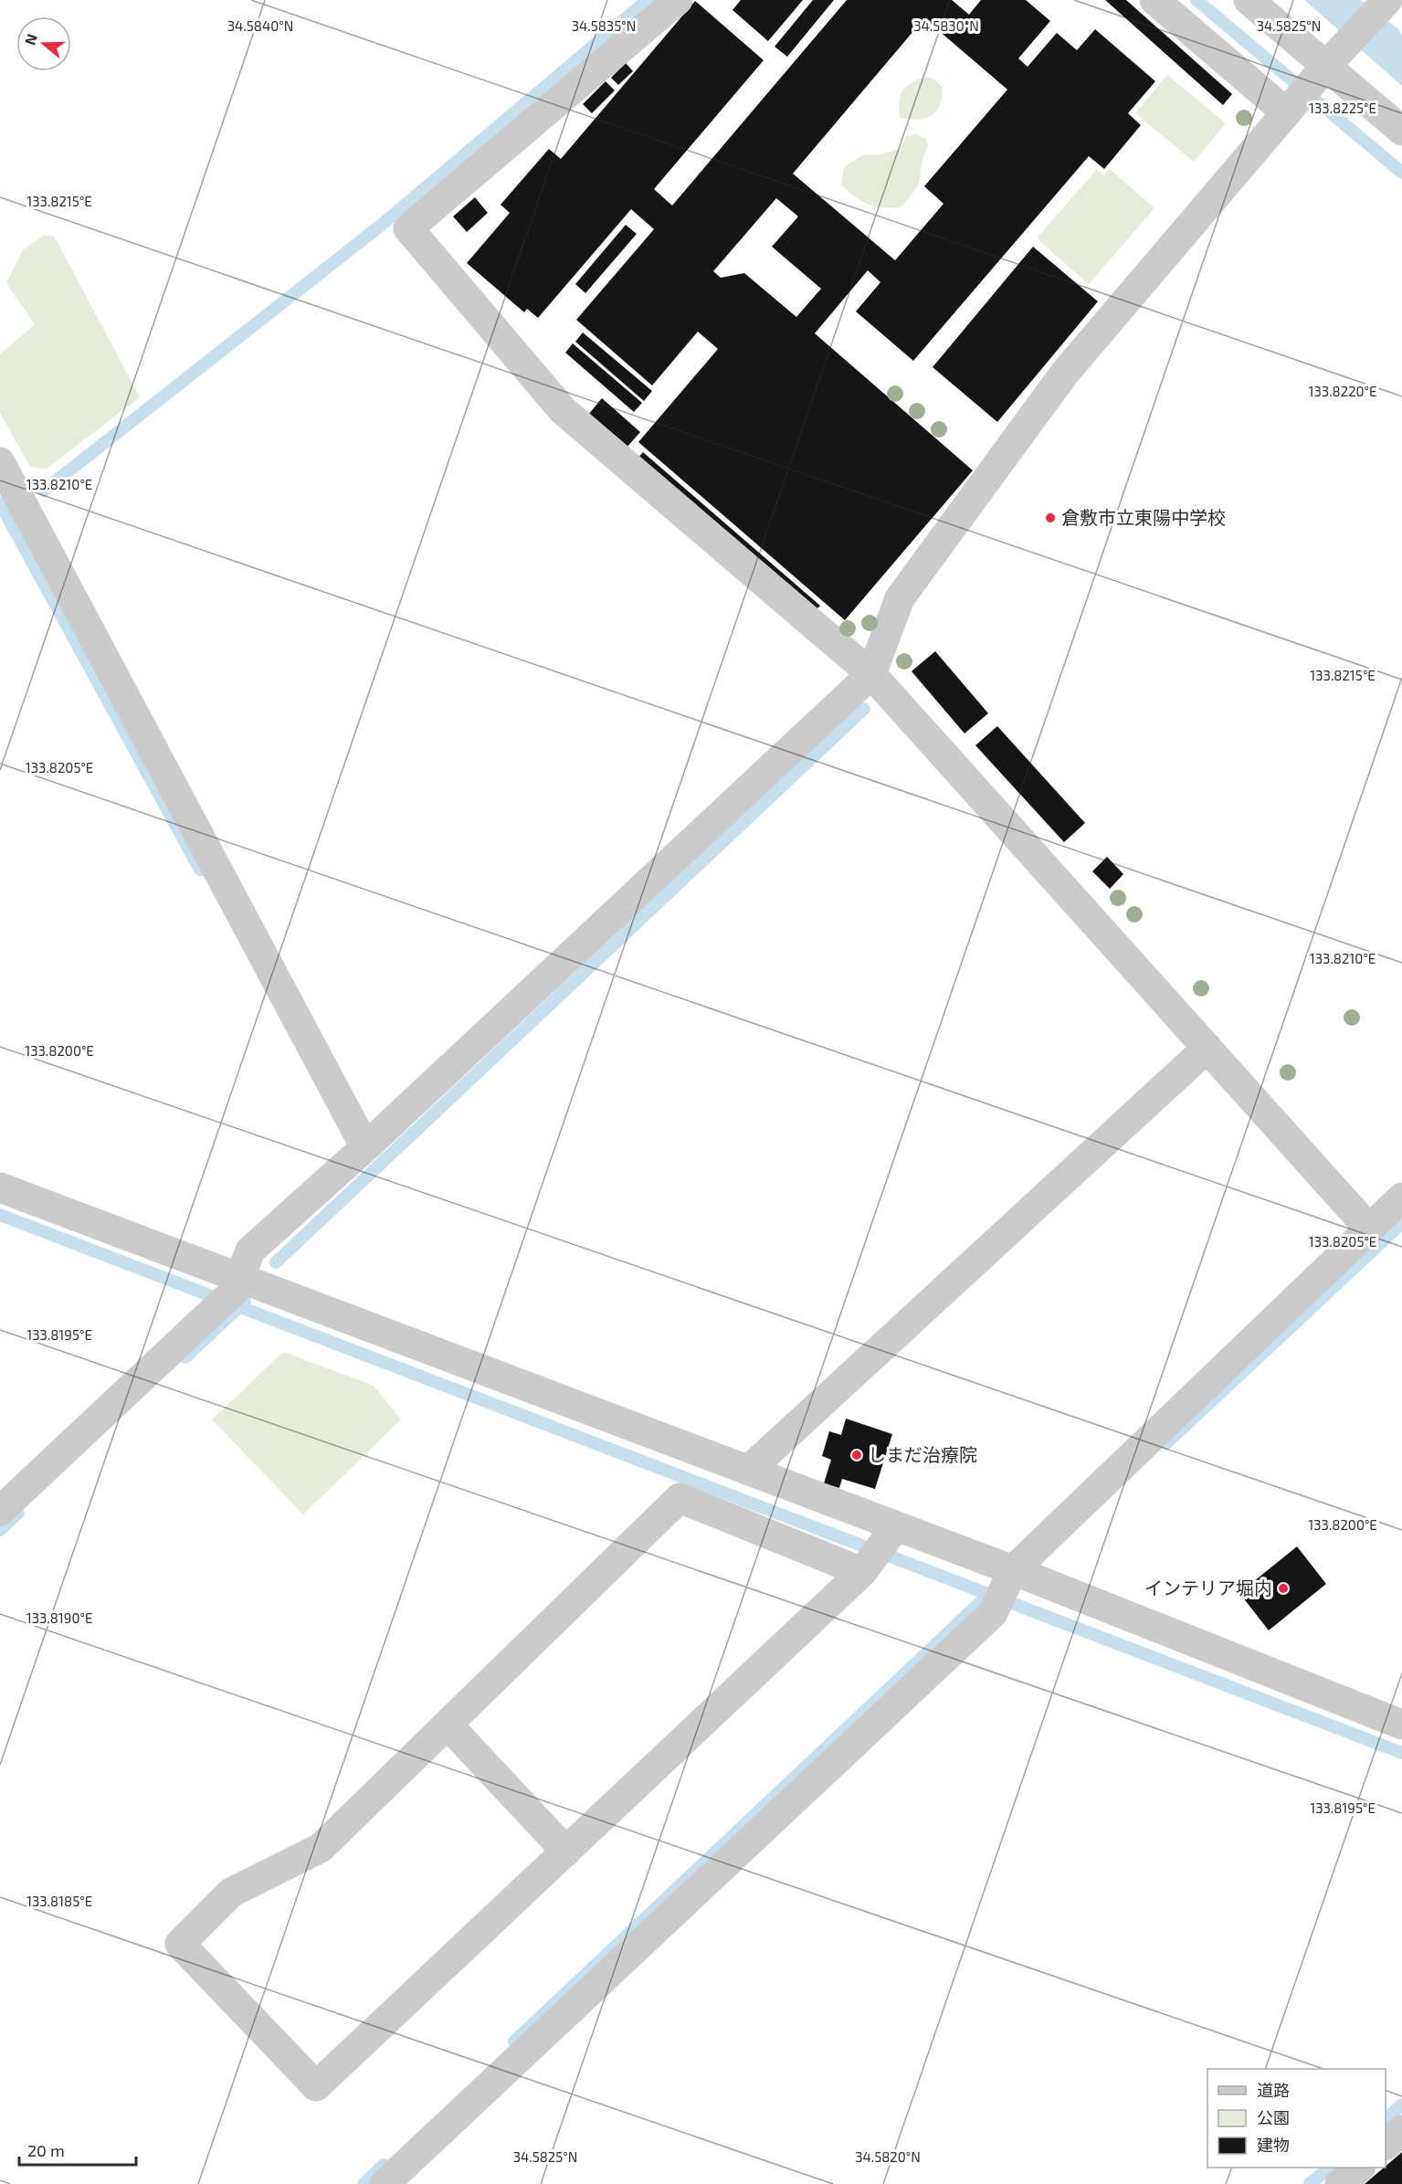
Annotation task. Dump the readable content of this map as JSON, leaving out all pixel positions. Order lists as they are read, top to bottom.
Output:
{
  "places": ["倉敷市立東陽中学校", "しまだ治療院", "インテリア堀内"],
  "legend": ["道路", "公園", "建物"],
  "scale_bar": "20 m",
  "north": "left",
  "coordinates": [
    "34.5840°N",
    "34.5835°N",
    "34.5830°N",
    "34.5825°N",
    "133.8225°E",
    "133.8215°E",
    "133.8220°E",
    "133.8210°E",
    "133.8205°E",
    "133.8200°E",
    "133.8195°E",
    "133.8190°E",
    "133.8185°E",
    "34.5820°N"
  ]
}
